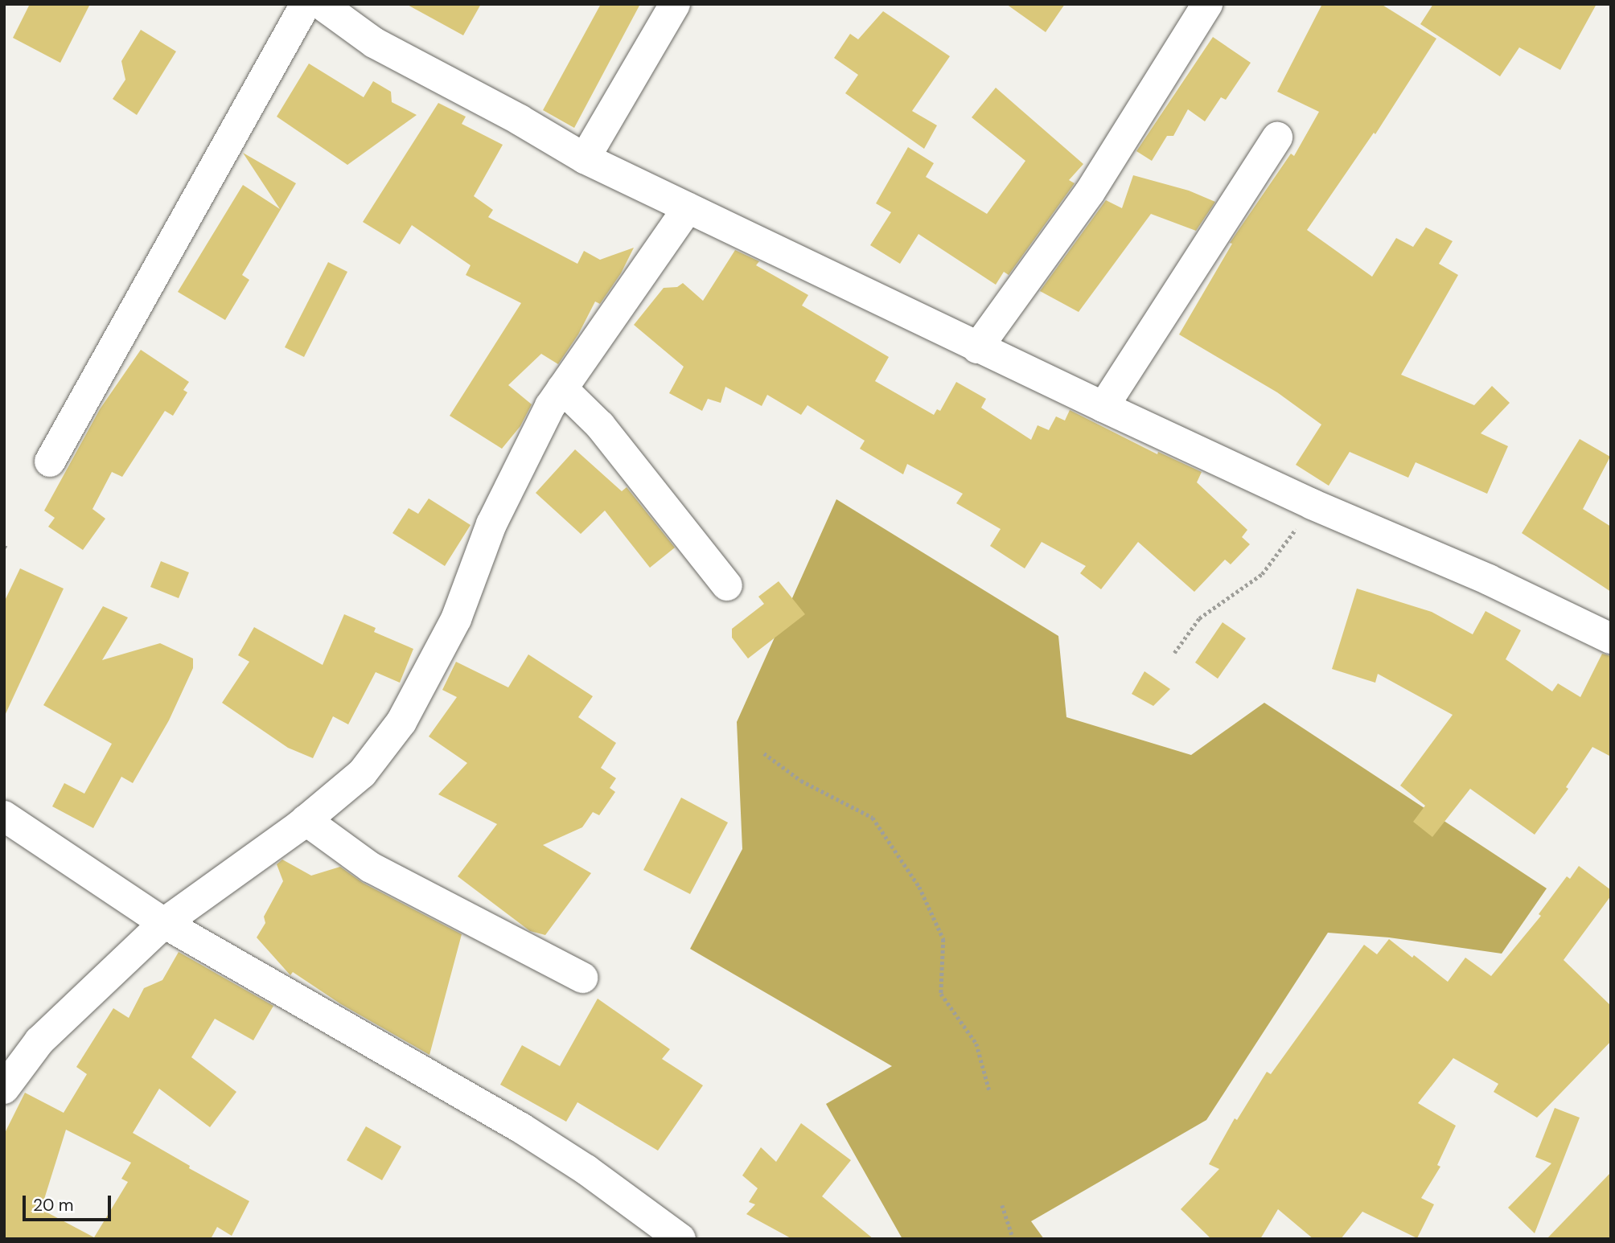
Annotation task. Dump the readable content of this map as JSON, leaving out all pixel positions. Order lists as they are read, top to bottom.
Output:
{
  "scale_bar": "20 m"
}
